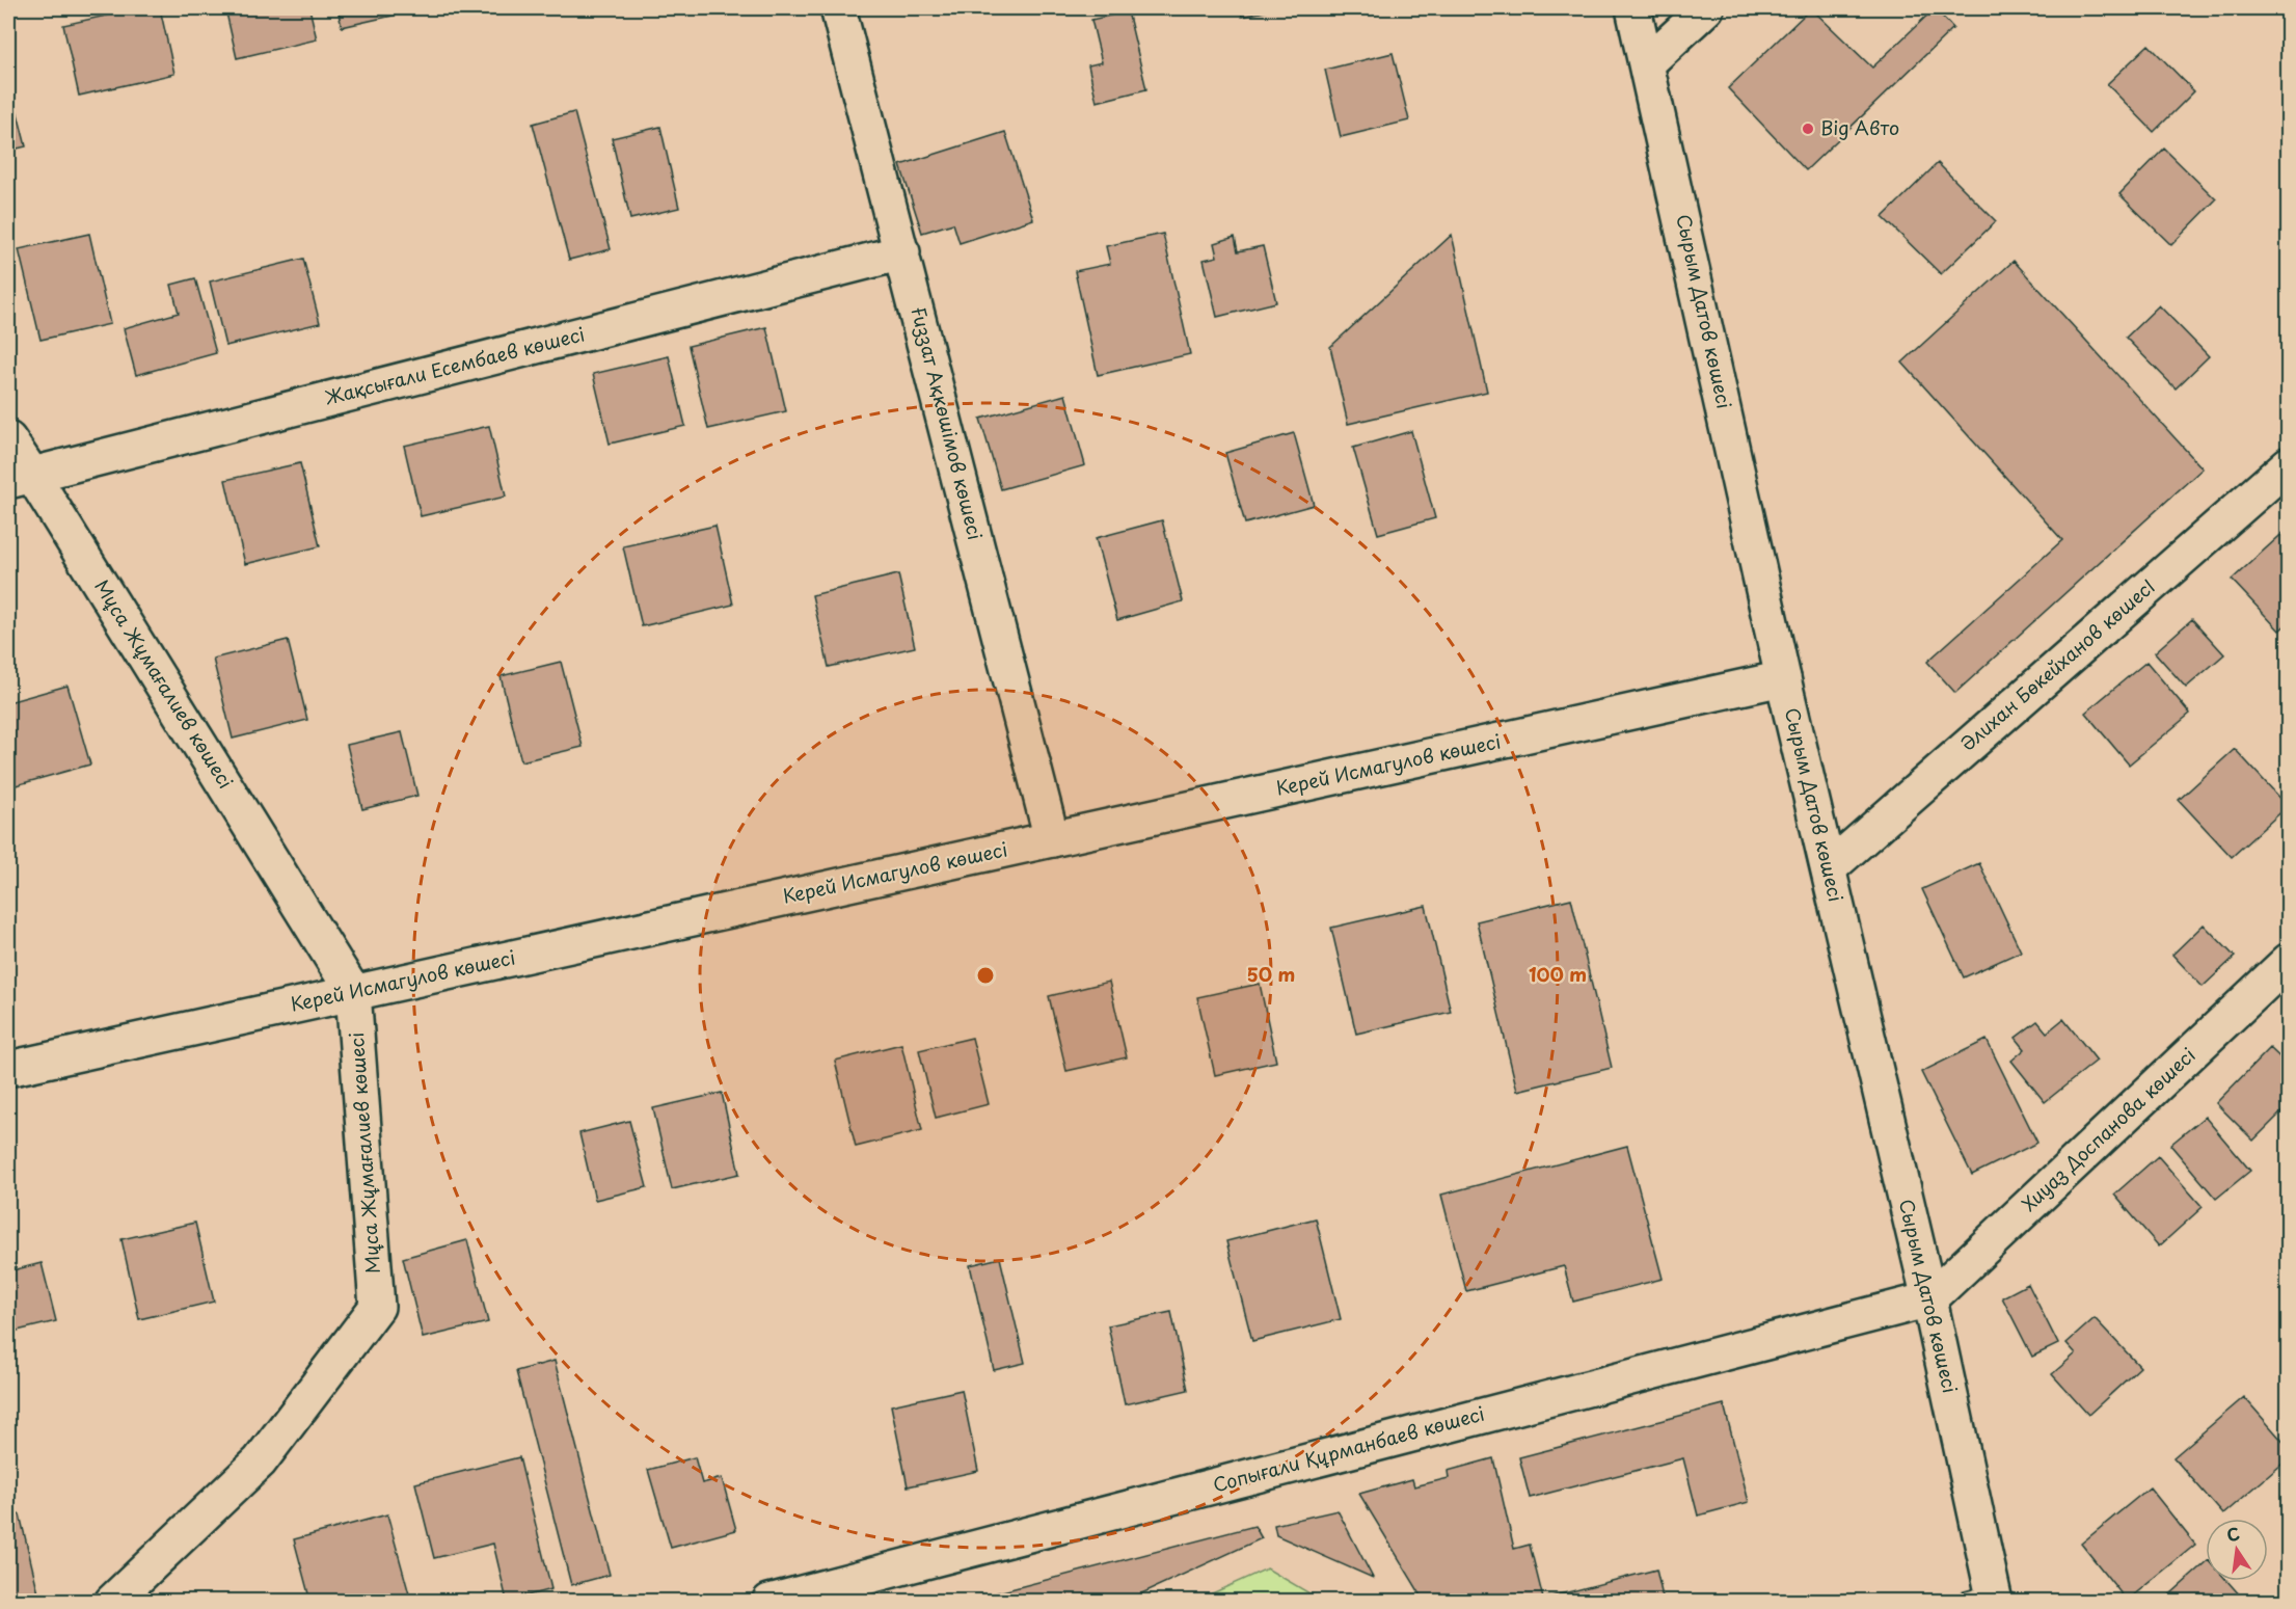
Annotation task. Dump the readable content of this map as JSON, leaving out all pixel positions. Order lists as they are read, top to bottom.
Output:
{
  "streets": {
    "street": [
      "Сырым Датов көшесі",
      "Жақсығали Есембаев көшесi",
      "Ғиззат Ақкөшімов көшесi",
      "Әлихан Бөкейханов көшесI",
      "Мұса Жұмағалиев көшесі",
      "Керей Исмагулов көшесі",
      "Хиуаз Доспанова көшесі",
      "Сопығали Құрманбаев көшесі"
    ]
  },
  "crossings": [
    ["Сырым Датов көшесі", "Әлихан Бөкейханов көшесI"],
    ["Сырым Датов көшесі", "Керей Исмагулов көшесі"],
    ["Сырым Датов көшесі", "Хиуаз Доспанова көшесі"],
    ["Сырым Датов көшесі", "Сопығали Құрманбаев көшесі"],
    ["Жақсығали Есембаев көшесi", "Ғиззат Ақкөшімов көшесi"],
    ["Жақсығали Есембаев көшесi", "Мұса Жұмағалиев көшесі"],
    ["Ғиззат Ақкөшімов көшесi", "Керей Исмагулов көшесі"],
    ["Мұса Жұмағалиев көшесі", "Керей Исмагулов көшесі"],
    ["Хиуаз Доспанова көшесі", "Сопығали Құрманбаев көшесі"]
  ],
  "places": ["Big Авто"],
  "north": "top",
  "rings": ["50 m", "100 m"]
}
